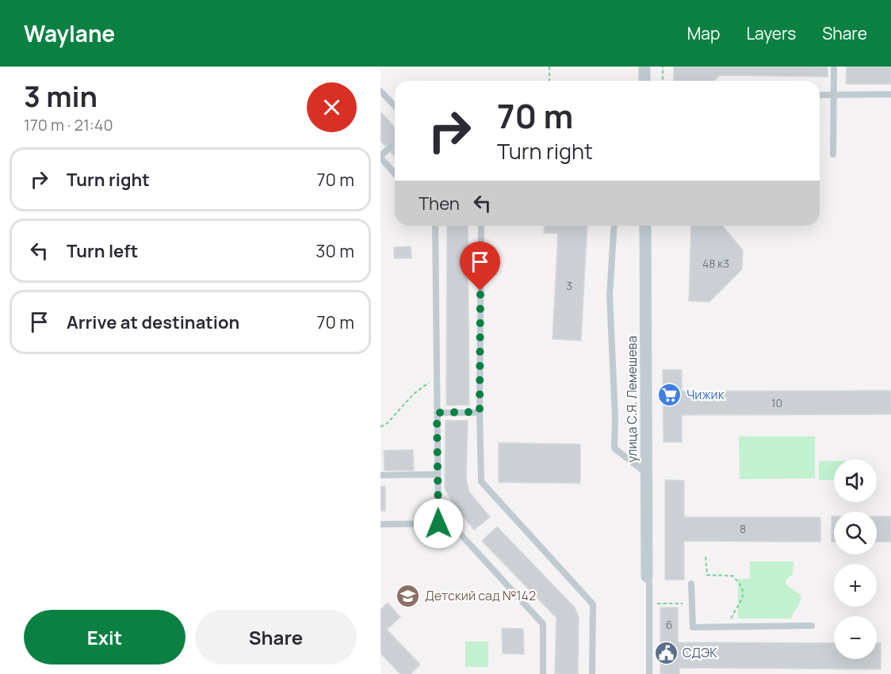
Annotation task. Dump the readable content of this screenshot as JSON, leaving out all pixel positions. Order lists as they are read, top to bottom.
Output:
{
  "streets": {
    "street": ["улица С.Я. Лемешева"]
  },
  "places": {
    "supermarket": ["Чижик"],
    "school or university": ["Детский сад №142"],
    "public building": ["СДЭК"]
  },
  "house_numbers": [
    "48 к3",
    "3",
    "10",
    "8",
    "6"
  ],
  "page": {
    "header": "Waylane",
    "nav": ["Map", "Layers", "Share"],
    "heading": ["3 min", "170 m · 21:40"],
    "turn": ["70 m", "Turn right"],
    "list": [
      {
        "name": "Turn right",
        "value": "70 m"
      },
      {
        "name": "Turn left",
        "value": "30 m"
      },
      {
        "name": "Arrive at destination",
        "value": "70 m"
      }
    ],
    "then": "Then",
    "map_buttons": ["+", "−"],
    "buttons": ["Exit", "Share"]
  }
}
